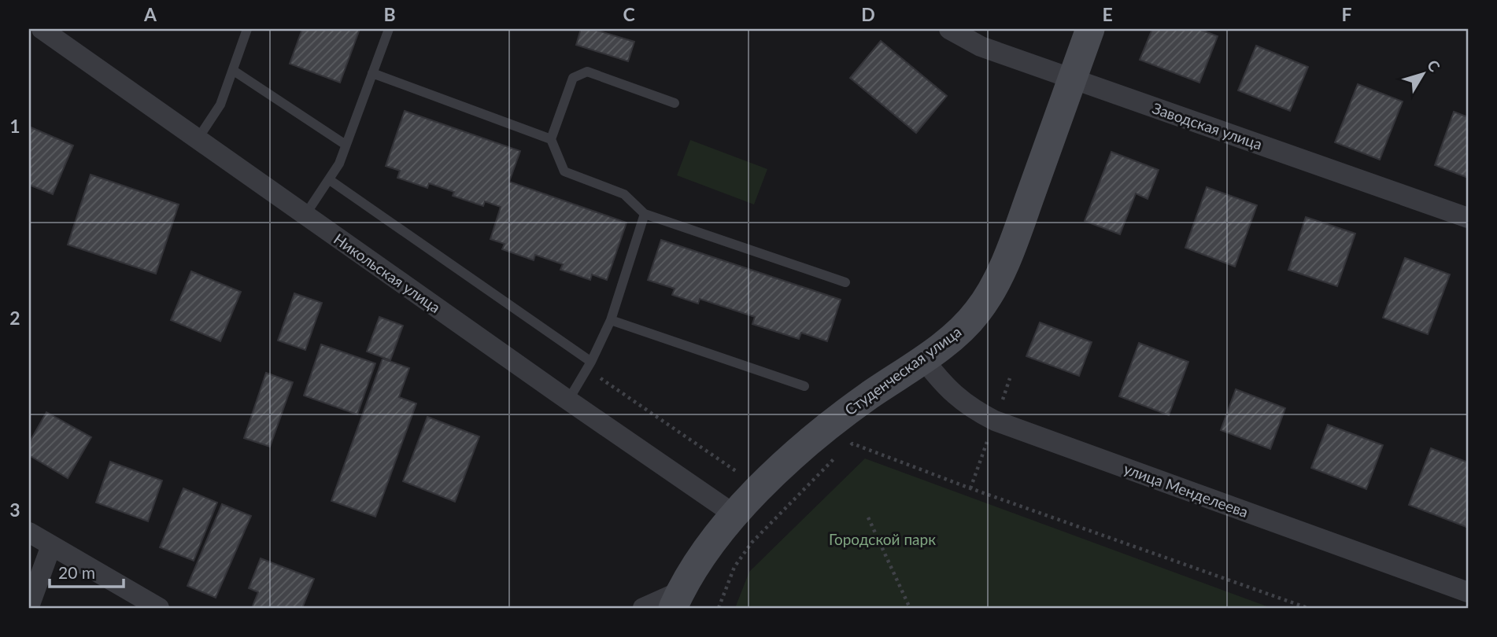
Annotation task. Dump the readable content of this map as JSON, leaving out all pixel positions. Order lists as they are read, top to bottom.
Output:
{
  "streets": {
    "street": [
      "Заводская улица",
      "Никольская улица",
      "Студенческая улица",
      "улица Менделеева"
    ]
  },
  "crossings": [
    ["Заводская улица", "Студенческая улица"],
    ["Никольская улица", "Студенческая улица"],
    ["Студенческая улица", "улица Менделеева"]
  ],
  "parks": ["Городской парк"],
  "scale_bar": "20 m",
  "north": "top right",
  "grid": {
    "columns": [
      "A",
      "B",
      "C",
      "D",
      "E",
      "F"
    ],
    "rows": ["1", "2", "3"]
  }
}
